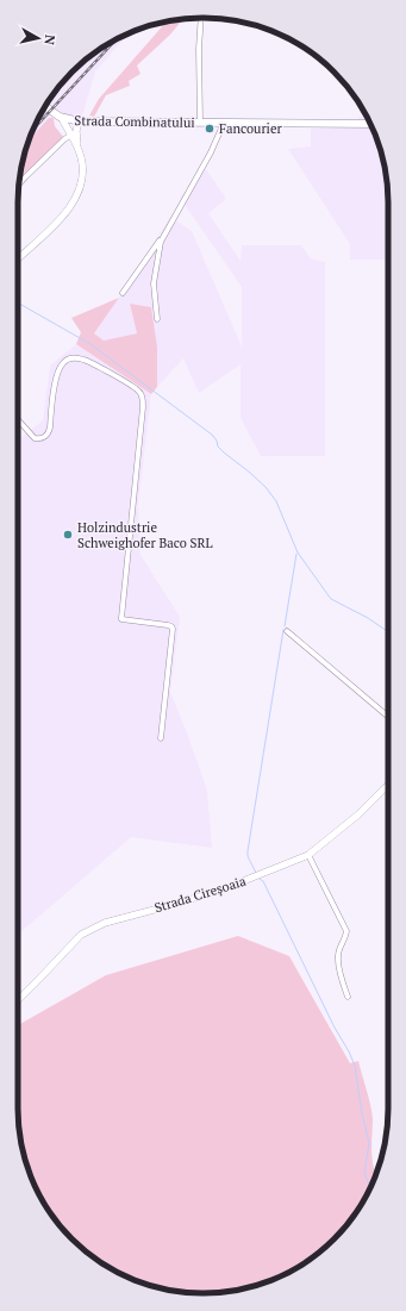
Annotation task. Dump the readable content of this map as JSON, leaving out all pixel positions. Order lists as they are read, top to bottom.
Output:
{
  "streets": {
    "main road": ["Strada Combinatului"],
    "street": ["Strada Cireșoaia"]
  },
  "places": ["Fancourier", "Holzindustrie Schweighofer Baco SRL"],
  "north": "right"
}
